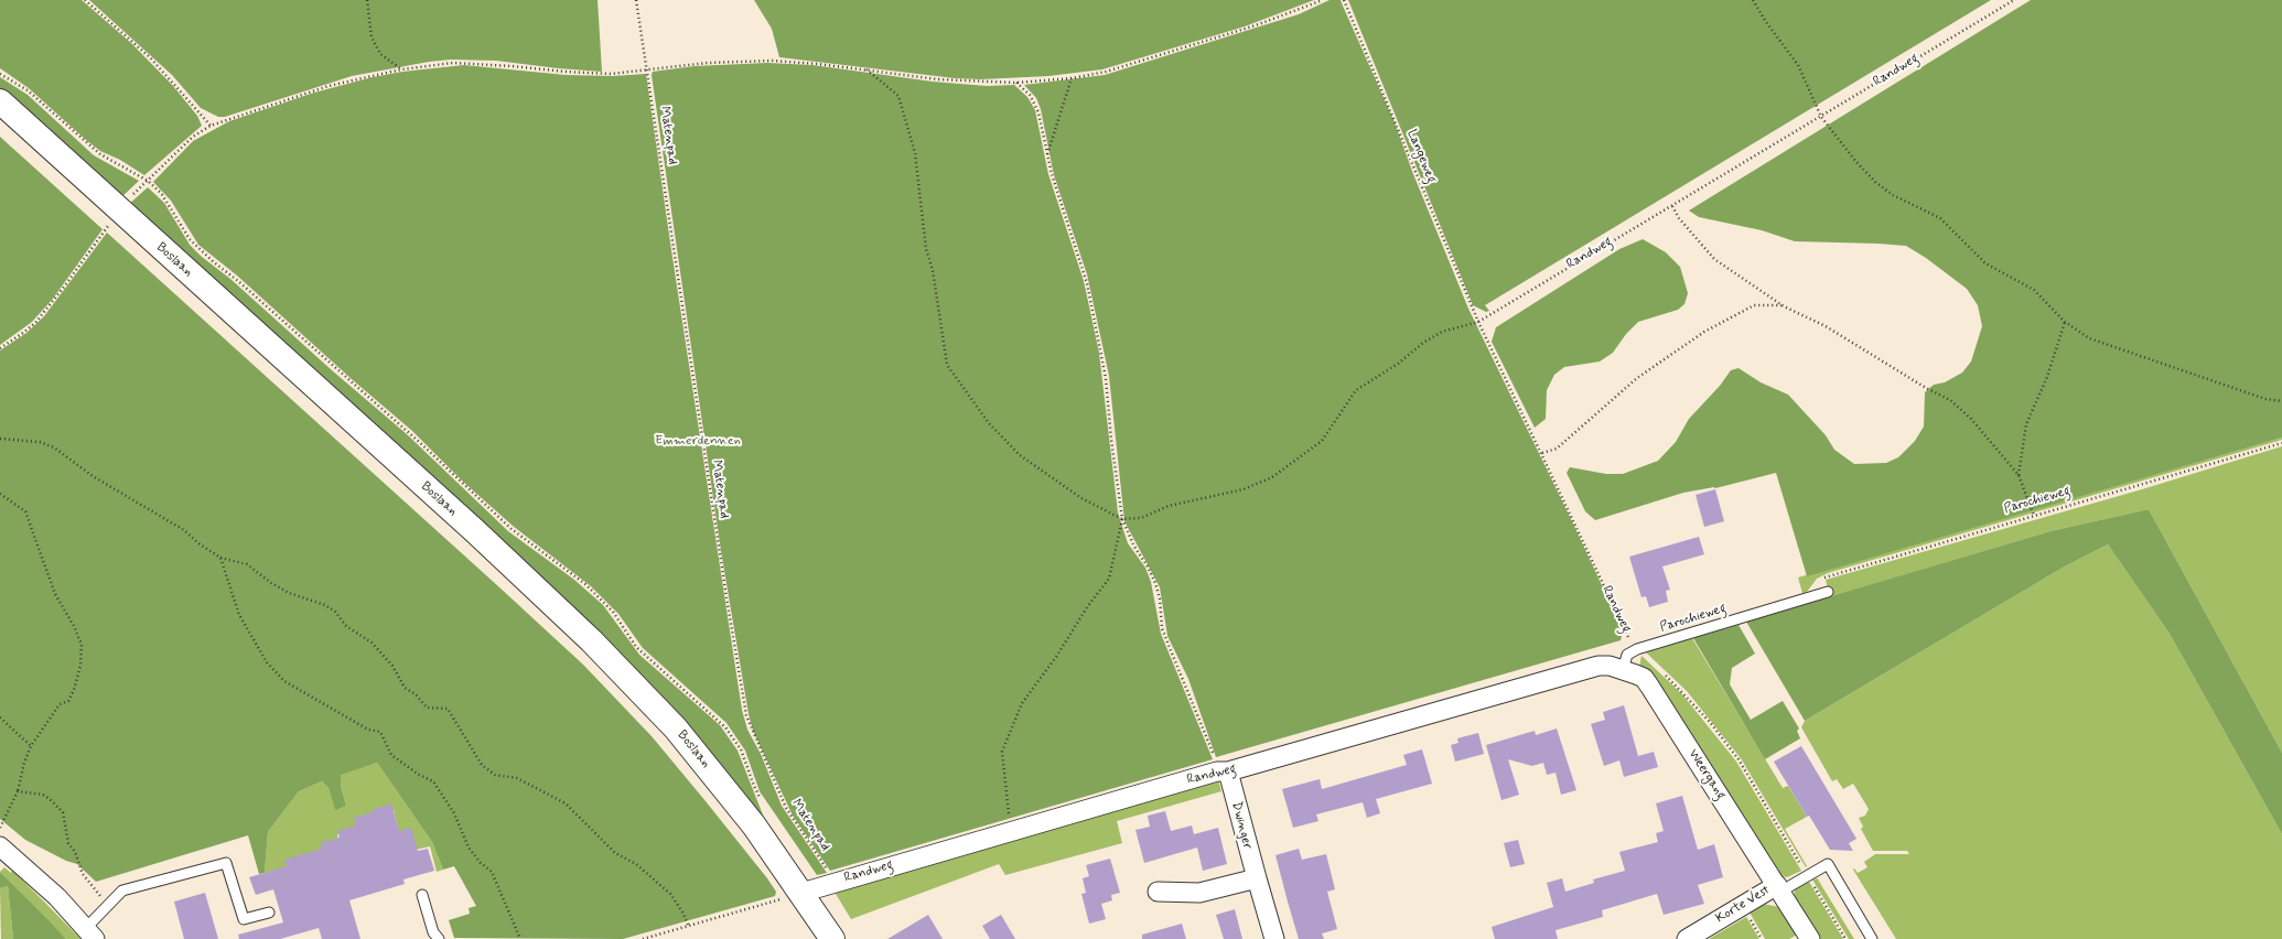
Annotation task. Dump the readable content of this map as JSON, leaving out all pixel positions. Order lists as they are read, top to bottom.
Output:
{
  "streets": {
    "main road": ["Boslaan"],
    "street": [
      "Randweg",
      "Weergang",
      "Dwinger",
      "Korte Vest"
    ],
    "lane": ["Parochieweg"],
    "path": ["Matenpad", "Langeweg"]
  },
  "crossings": [
    ["Randweg", "Matenpad"],
    ["Randweg", "Langeweg"],
    ["Randweg", "Boslaan"],
    ["Randweg", "Parochieweg"],
    ["Randweg", "Weergang"],
    ["Randweg", "Dwinger"],
    ["Weergang", "Korte Vest"]
  ],
  "parks": ["Emmerdennen"]
}
